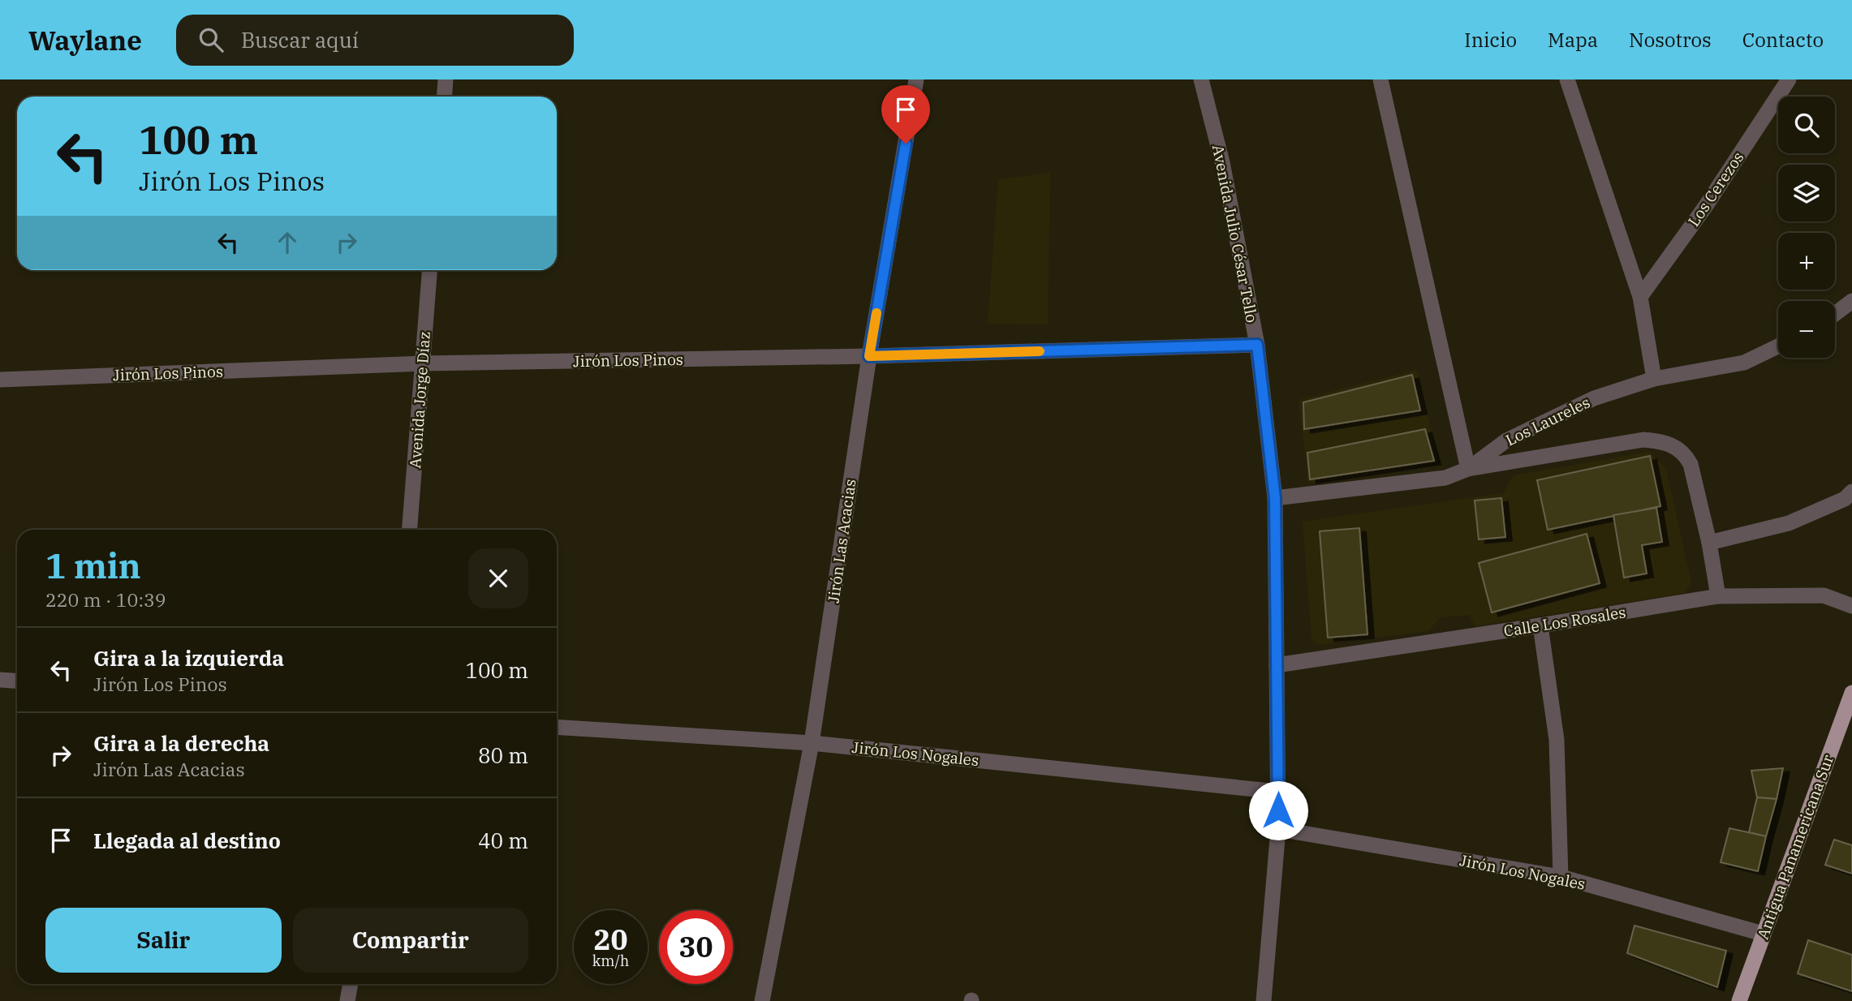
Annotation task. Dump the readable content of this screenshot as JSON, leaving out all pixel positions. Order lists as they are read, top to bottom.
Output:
{
  "streets": {
    "main road": ["Antigua Panamericana Sur"],
    "street": [
      "Los Cerezos",
      "Avenida Julio César Tello",
      "Jirón Los Pinos",
      "Avenida Jorge Díaz",
      "Los Laureles",
      "Jirón Las Acacias",
      "Calle Los Rosales",
      "Jirón Los Nogales"
    ]
  },
  "crossings": [
    ["Avenida Julio César Tello", "Jirón Los Pinos"],
    ["Avenida Julio César Tello", "Los Laureles"],
    ["Avenida Julio César Tello", "Calle Los Rosales"],
    ["Avenida Julio César Tello", "Jirón Los Nogales"],
    ["Jirón Los Pinos", "Avenida Jorge Díaz"],
    ["Jirón Los Pinos", "Jirón Las Acacias"],
    ["Jirón Las Acacias", "Jirón Los Nogales"],
    ["Jirón Los Nogales", "Antigua Panamericana Sur"]
  ],
  "page": {
    "header": "Waylane",
    "search": "Buscar aquí",
    "nav": [
      "Inicio",
      "Mapa",
      "Nosotros",
      "Contacto"
    ],
    "map_buttons": ["+", "−"],
    "turn": ["100 m", "Jirón Los Pinos"],
    "heading": ["1 min", "220 m · 10:39"],
    "list": [
      {
        "name": "Gira a la izquierda",
        "note": "Jirón Los Pinos",
        "value": "100 m"
      },
      {
        "name": "Gira a la derecha",
        "note": "Jirón Las Acacias",
        "value": "80 m"
      },
      {
        "name": "Llegada al destino",
        "value": "40 m"
      }
    ],
    "buttons": ["Salir", "Compartir"],
    "speed": "20 km/h",
    "limit": "30"
  }
}
